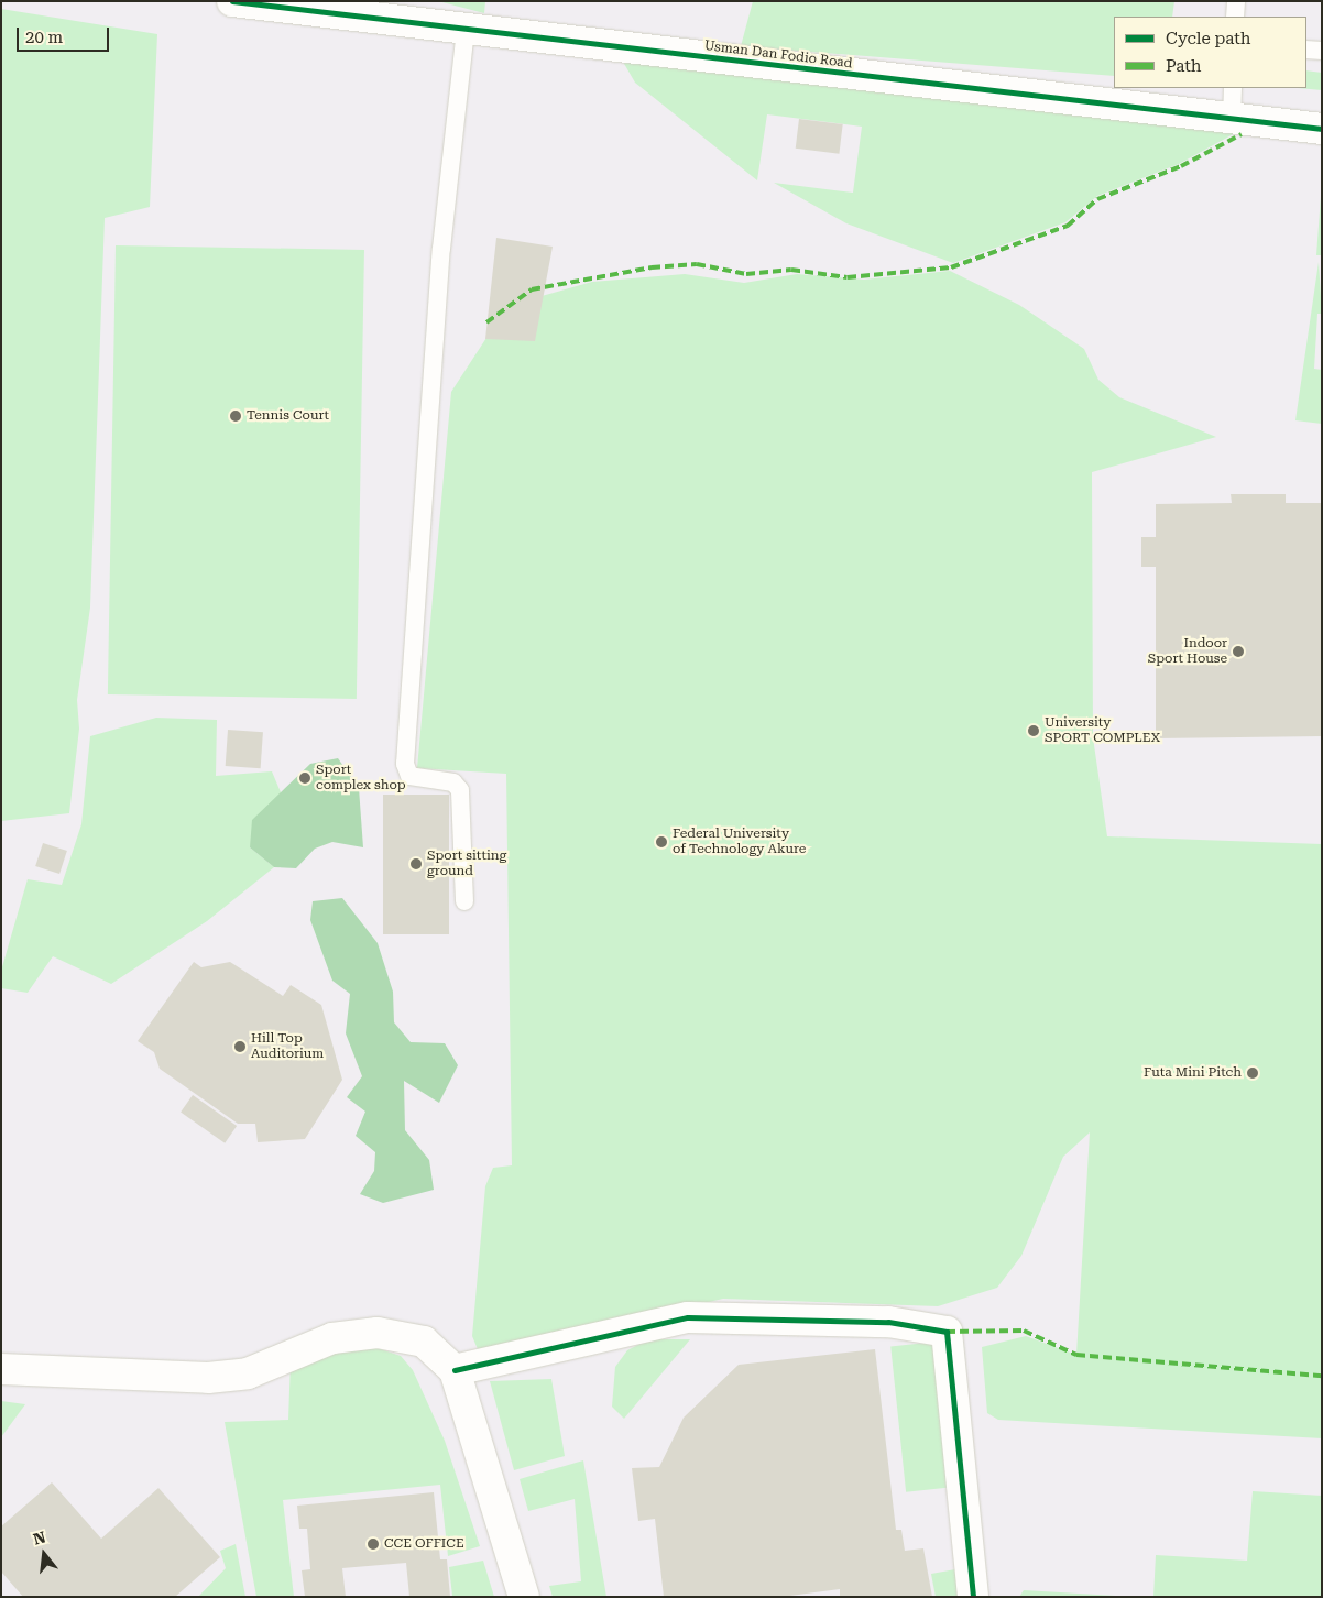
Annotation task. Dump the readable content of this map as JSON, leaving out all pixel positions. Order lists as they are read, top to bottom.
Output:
{
  "streets": {
    "street": ["Usman Dan Fodio Road"]
  },
  "places": [
    "Tennis Court",
    "Indoor Sport House",
    "University SPORT COMPLEX",
    "Sport complex shop",
    "Federal University of Technology Akure",
    "Sport sitting ground",
    "Hill Top Auditorium",
    "Futa Mini Pitch",
    "CCE OFFICE"
  ],
  "legend": ["Cycle path", "Path"],
  "scale_bar": "20 m",
  "north": "top"
}
